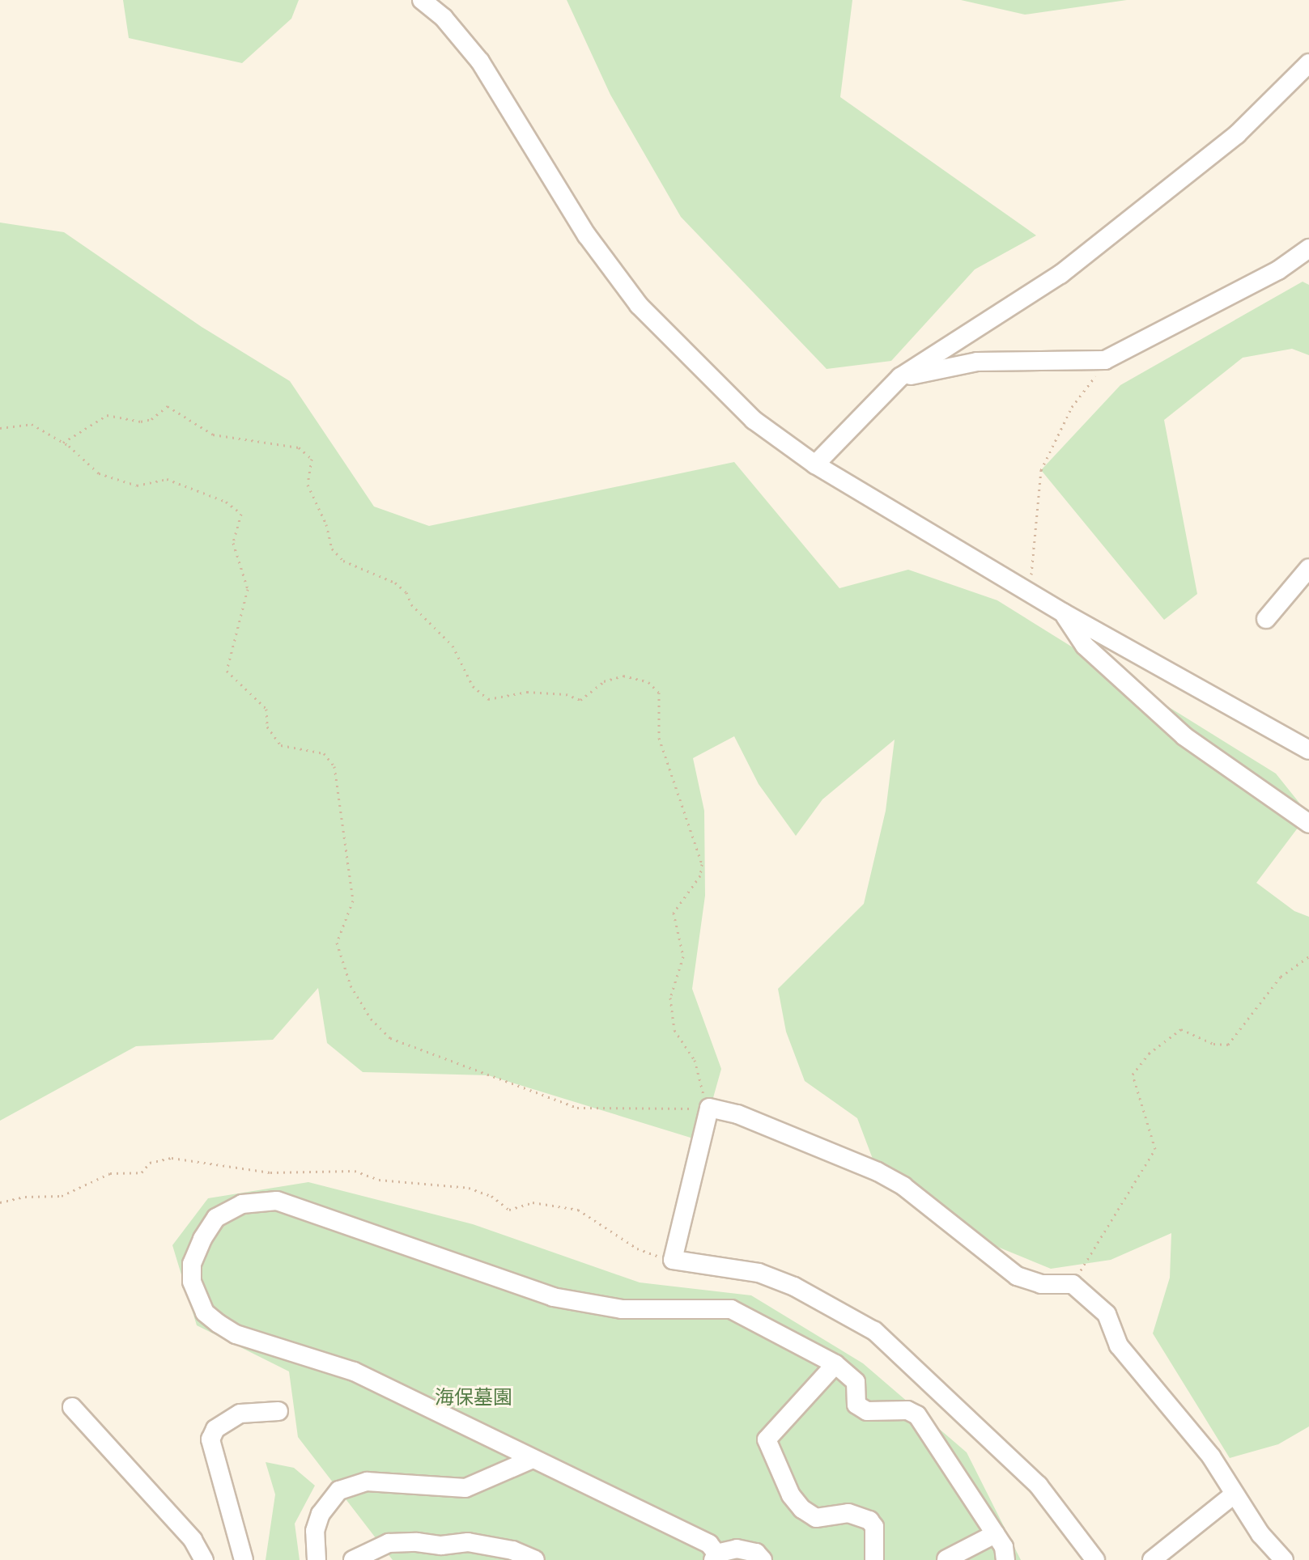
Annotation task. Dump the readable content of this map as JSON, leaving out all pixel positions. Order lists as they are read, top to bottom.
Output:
{
  "parks": ["海保墓園"]
}
